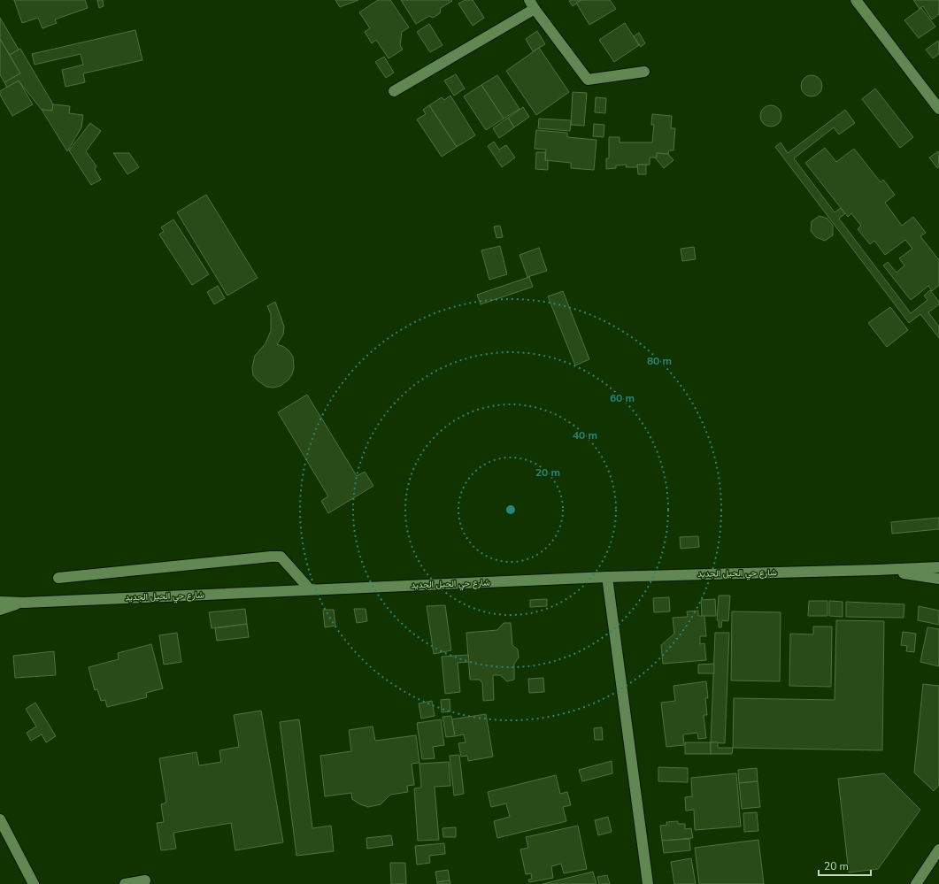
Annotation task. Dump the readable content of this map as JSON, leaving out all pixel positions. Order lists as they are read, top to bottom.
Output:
{
  "streets": {
    "street": ["شارع حي الحيل الجديد"]
  },
  "scale_bar": "20 m",
  "rings": [
    "80 m",
    "60 m",
    "40 m",
    "20 m"
  ]
}
